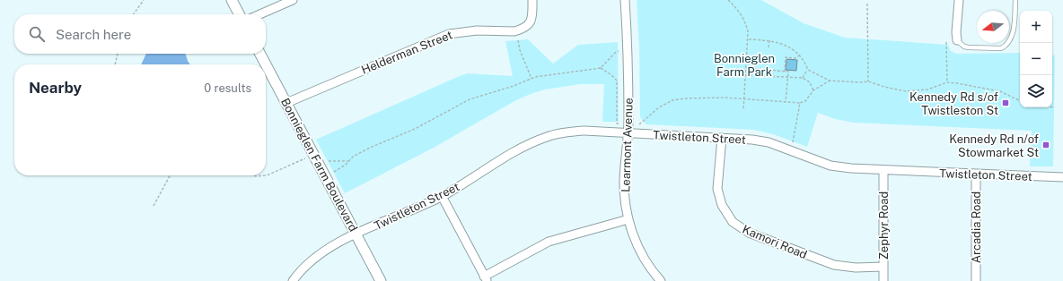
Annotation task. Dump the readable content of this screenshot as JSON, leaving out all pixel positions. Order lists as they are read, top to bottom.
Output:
{
  "streets": {
    "street": [
      "Helderman Street",
      "Twistleton Street",
      "Learmont Avenue",
      "Bonnieglen Farm Boulevard",
      "Zephyr Road",
      "Arcadia Road",
      "Kamori Road"
    ]
  },
  "crossings": [
    ["Helderman Street", "Bonnieglen Farm Boulevard"],
    ["Twistleton Street", "Learmont Avenue"],
    ["Twistleton Street", "Bonnieglen Farm Boulevard"],
    ["Twistleton Street", "Zephyr Road"],
    ["Twistleton Street", "Arcadia Road"],
    ["Twistleton Street", "Kamori Road"],
    ["Zephyr Road", "Kamori Road"]
  ],
  "parks": ["Bonnieglen Farm Park"],
  "places": {
    "transit": ["Kennedy Rd s/of Twistleston St", "Kennedy Rd n/of Stowmarket St"]
  },
  "north": "left",
  "page": {
    "map_buttons": ["+", "−"],
    "search": "Search here",
    "heading": ["Nearby", "0 results"]
  }
}
